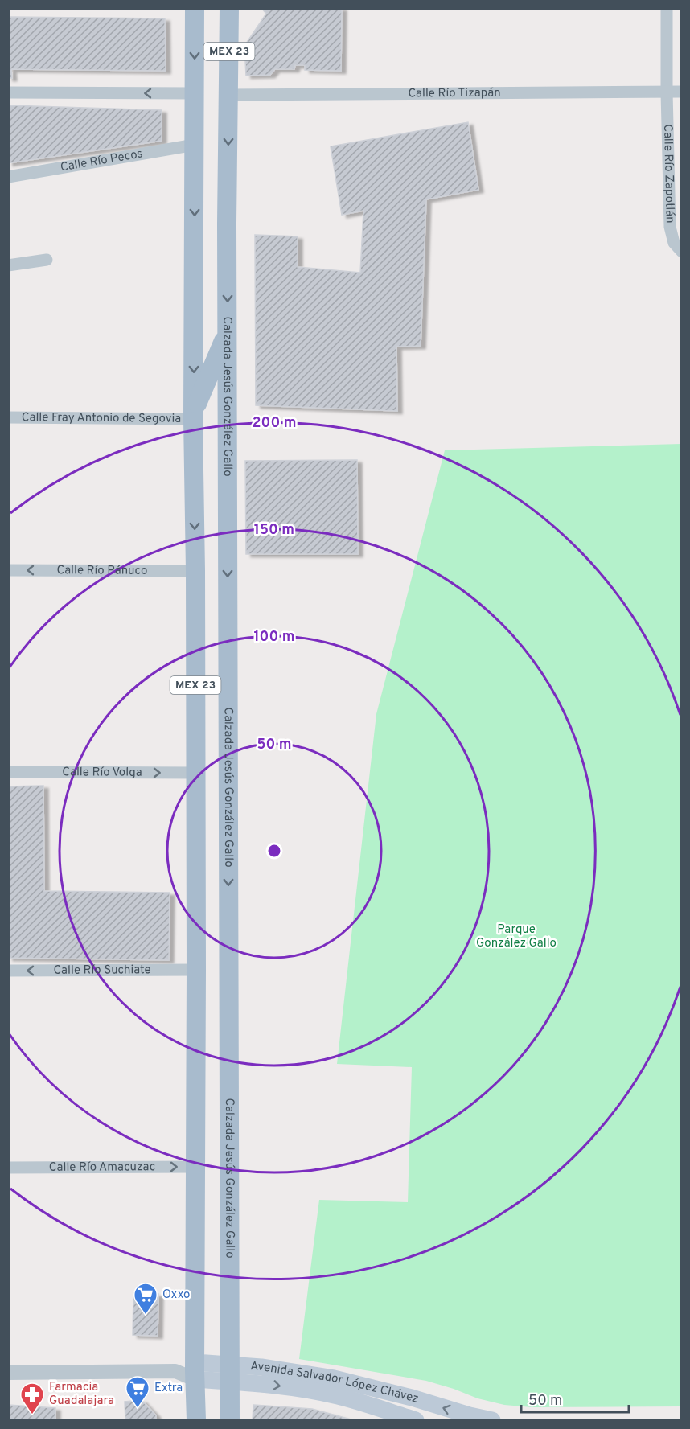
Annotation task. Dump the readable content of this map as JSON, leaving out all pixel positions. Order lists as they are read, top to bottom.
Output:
{
  "streets": {
    "main road": ["MEX 23", "Calzada Jesús González Gallo", "Avenida Salvador López Chávez"],
    "street": [
      "Calle Río Tizapán",
      "Calle Río Pecos",
      "Calle Río Zapotlán",
      "Calle Fray Antonio de Segovia",
      "Calle Río Pánuco",
      "Calle Río Volga",
      "Calle Río Suchiate",
      "Calle Río Amacuzac"
    ]
  },
  "crossings": [
    ["MEX 23", "Calle Río Pecos"],
    ["MEX 23", "Calle Fray Antonio de Segovia"],
    ["MEX 23", "Calle Río Pánuco"],
    ["MEX 23", "Calle Río Volga"],
    ["MEX 23", "Calle Río Suchiate"],
    ["MEX 23", "Calle Río Amacuzac"],
    ["MEX 23", "Avenida Salvador López Chávez"],
    ["Calle Río Tizapán", "Calle Río Zapotlán"],
    ["Calle Río Tizapán", "Calzada Jesús González Gallo"],
    ["Calzada Jesús González Gallo", "Avenida Salvador López Chávez"]
  ],
  "one_way": [
    "Calle Río Pánuco",
    "Calle Río Volga",
    "Calle Río Suchiate",
    "Calle Río Amacuzac"
  ],
  "parks": ["Parque González Gallo"],
  "places": {
    "supermarket": ["Oxxo", "Extra"],
    "pharmacy": ["Farmacia Guadalajara"]
  },
  "scale_bar": "50 m",
  "rings": [
    "200 m",
    "150 m",
    "100 m",
    "50 m"
  ]
}
